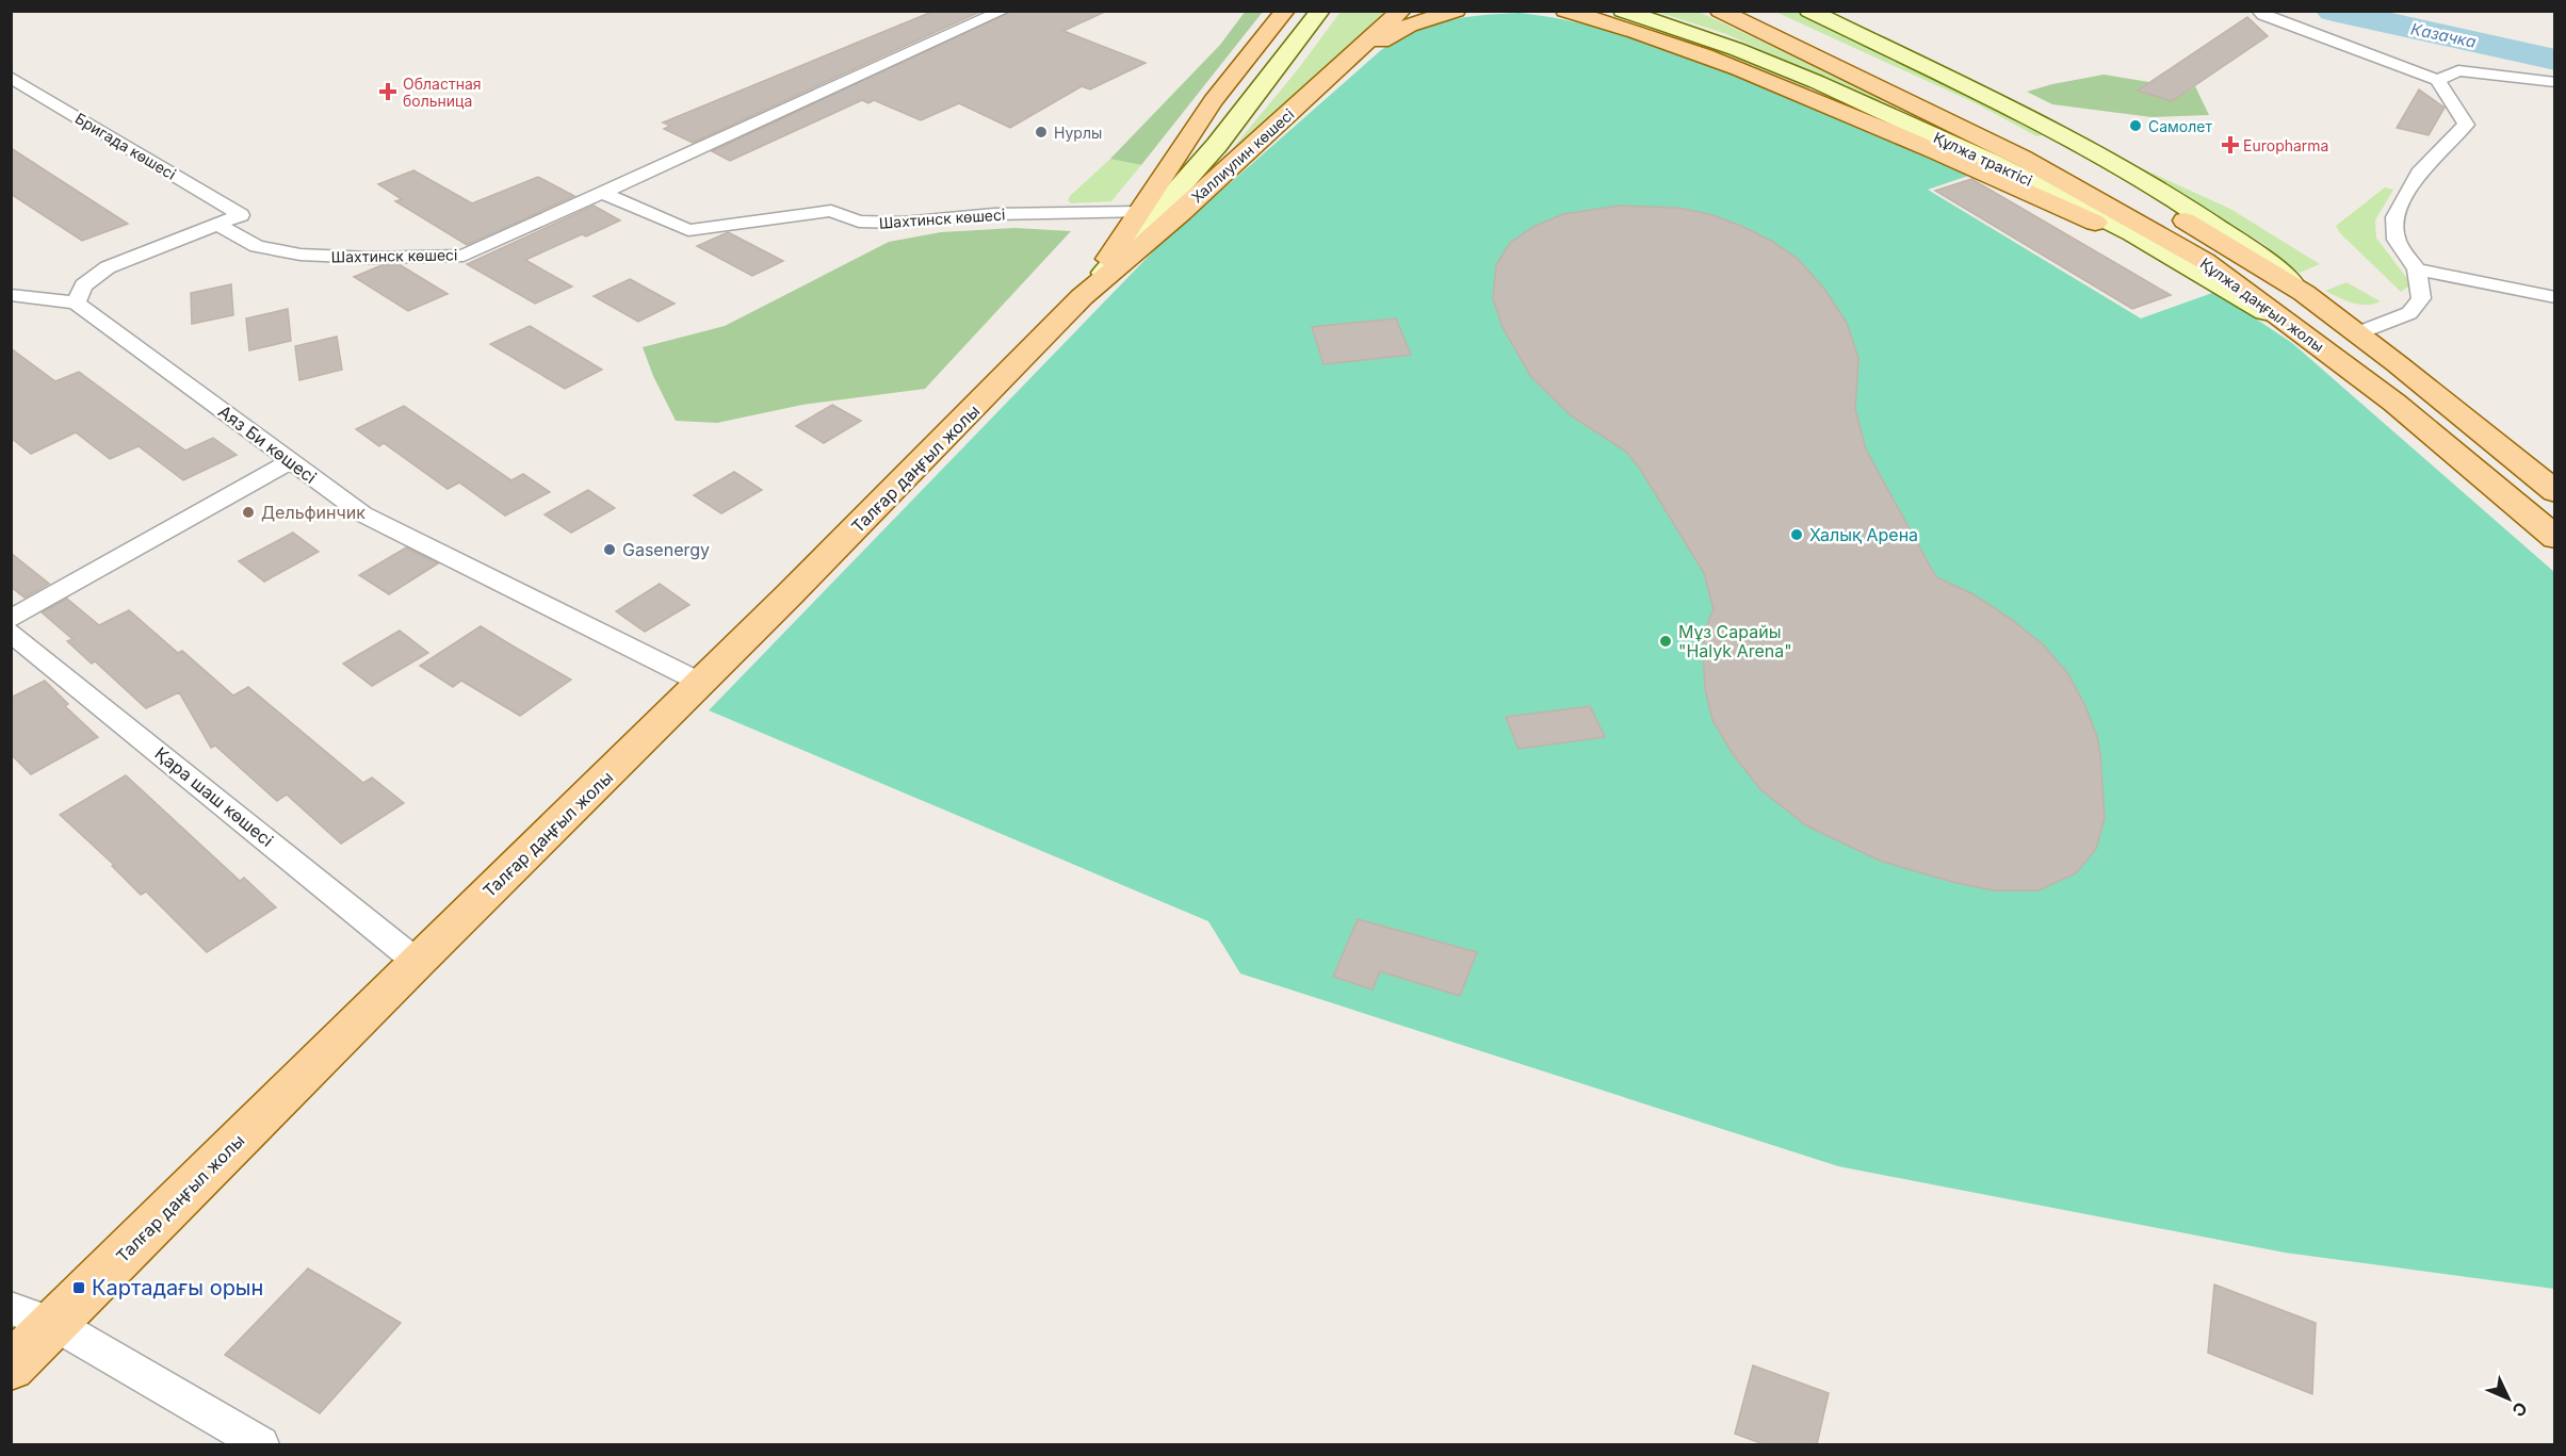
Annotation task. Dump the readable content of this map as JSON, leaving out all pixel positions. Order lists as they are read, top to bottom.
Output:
{
  "streets": {
    "main road": [
      "Халлиулин көшесі",
      "Құлжа трактісі",
      "Құлжа даңғыл жолы",
      "Талғар даңғыл жолы"
    ],
    "street": [
      "Бригада көшесі",
      "Шахтинск көшесі",
      "Аяз Би көшесі",
      "Қара шаш көшесі"
    ]
  },
  "crossings": [
    ["Бригада көшесі", "Шахтинск көшесі"],
    ["Халлиулин көшесі", "Талғар даңғыл жолы"],
    ["Құлжа трактісі", "Құлжа даңғыл жолы"],
    ["Аяз Би көшесі", "Талғар даңғыл жолы"],
    ["Талғар даңғыл жолы", "Қара шаш көшесі"]
  ],
  "water": ["Казачка"],
  "places": {
    "health": ["Областная больница", "Europharma"],
    "other": [
      "Самолет",
      "Нурлы",
      "Дельфинчик",
      "Халық Арена",
      "Gasenergy",
      "Мұз Сарайы \"Halyk Arena\""
    ],
    "transit": ["Картадағы орын"]
  },
  "north": "bottom right"
}
